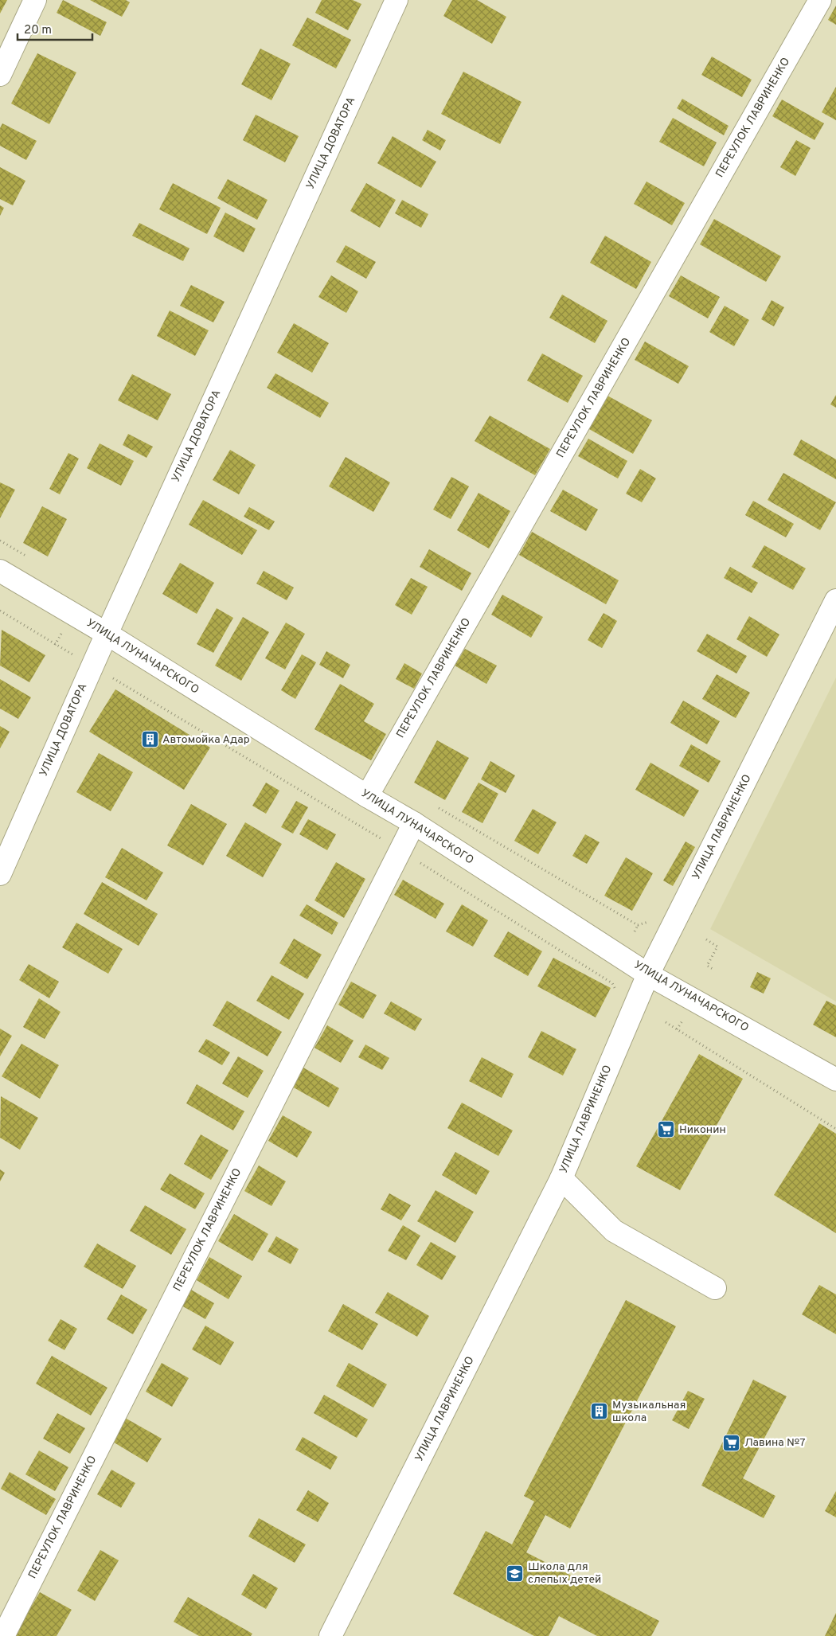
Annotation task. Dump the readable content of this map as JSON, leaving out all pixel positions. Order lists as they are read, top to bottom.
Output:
{
  "streets": {
    "street": [
      "ПЕРЕУЛОК ЛАВРИНЕНКО",
      "УЛИЦА ДОВАТОРА",
      "УЛИЦА ЛУНАЧАРСКОГО",
      "УЛИЦА ЛАВРИНЕНКО"
    ]
  },
  "crossings": [
    ["ПЕРЕУЛОК ЛАВРИНЕНКО", "УЛИЦА ЛУНАЧАРСКОГО"],
    ["УЛИЦА ДОВАТОРА", "УЛИЦА ЛУНАЧАРСКОГО"],
    ["УЛИЦА ЛУНАЧАРСКОГО", "УЛИЦА ЛАВРИНЕНКО"]
  ],
  "places": {
    "building": ["Автомойка Адар", "Музыкальная школа"],
    "supermarket": ["Никонин", "Лавина №7"],
    "school or university": ["Школа для слепых детей"]
  },
  "scale_bar": "20 m"
}
